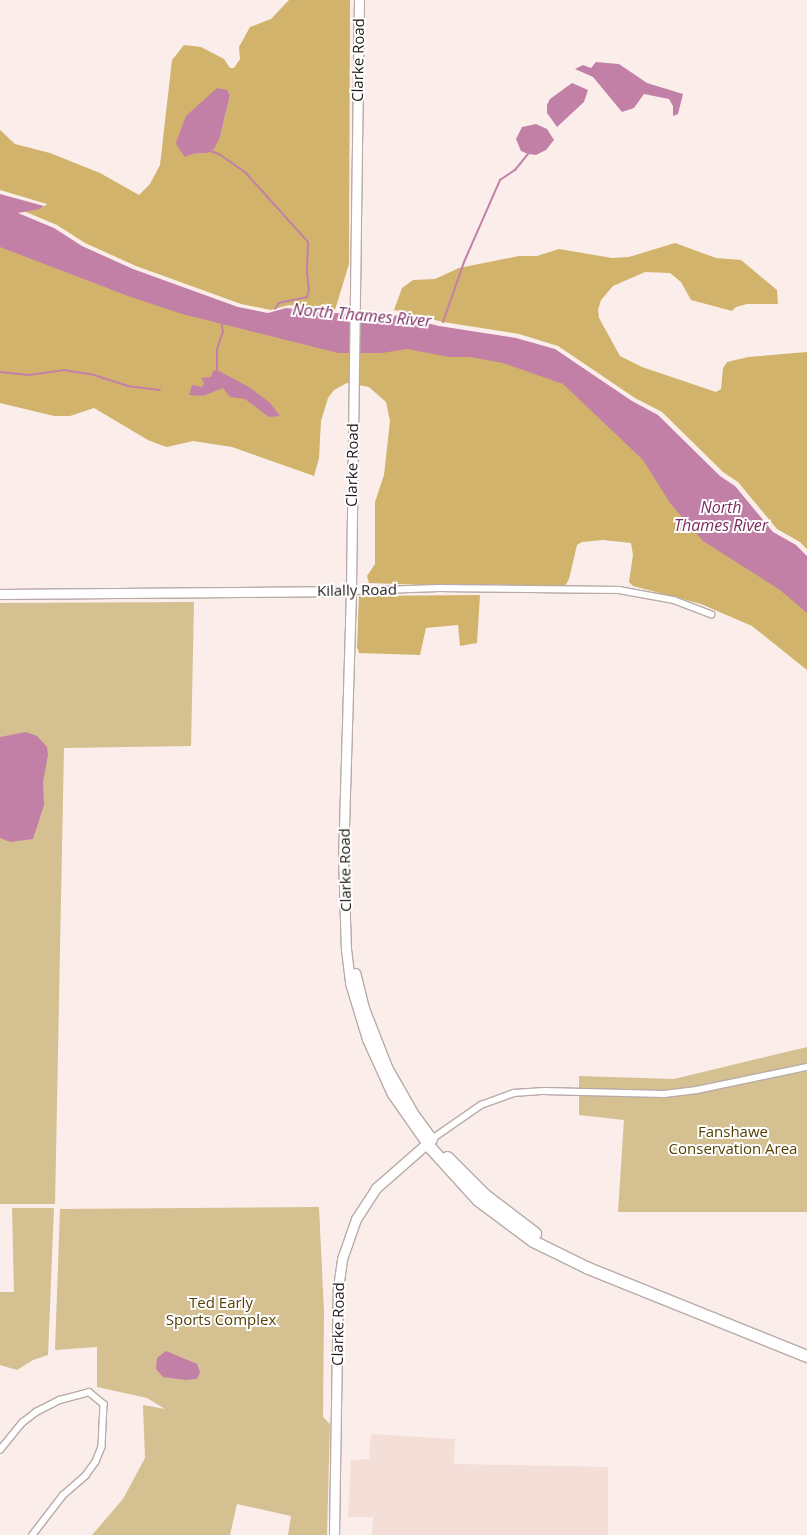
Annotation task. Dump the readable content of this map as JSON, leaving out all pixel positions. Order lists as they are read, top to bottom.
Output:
{
  "streets": {
    "main road": ["Clarke Road", "Kilally Road"]
  },
  "crossings": [
    ["Clarke Road", "Kilally Road"]
  ],
  "water": ["North Thames River"],
  "parks": ["Fanshawe Conservation Area", "Ted Early Sports Complex"]
}
